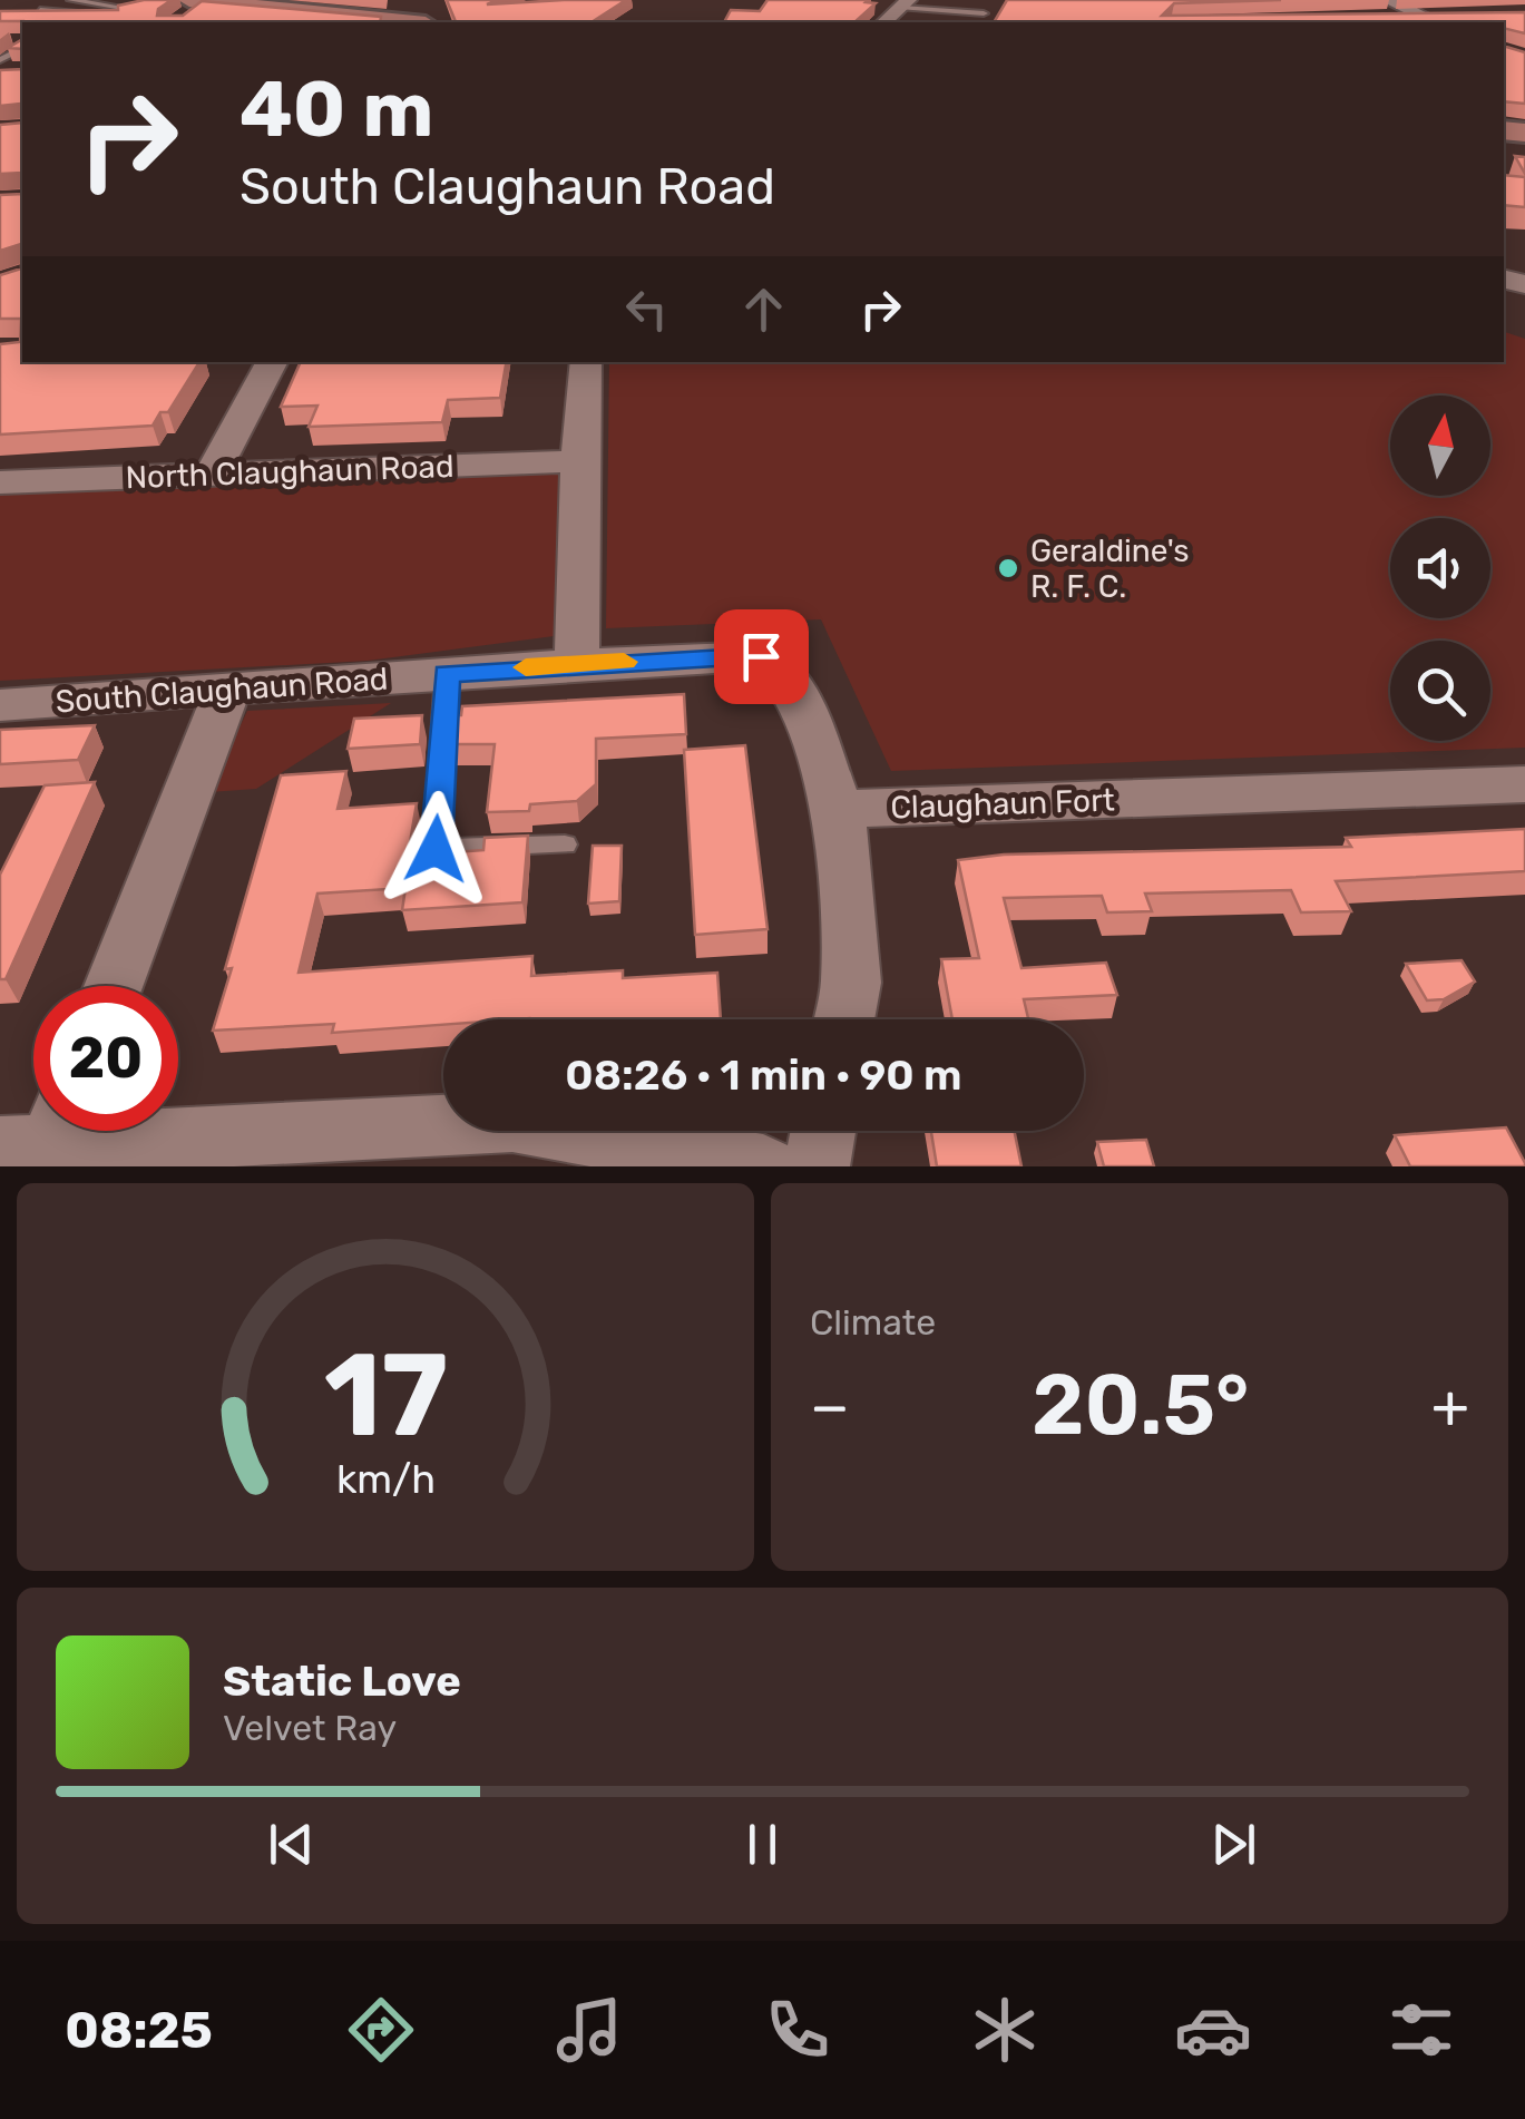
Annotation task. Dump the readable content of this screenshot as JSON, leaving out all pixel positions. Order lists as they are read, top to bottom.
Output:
{
  "streets": {
    "street": ["North Claughaun Road", "South Claughaun Road", "Claughaun Fort"]
  },
  "places": ["Geraldine's R. F. C."],
  "north": "top",
  "page": {
    "turn": ["40 m", "South Claughaun Road"],
    "limit": "20",
    "trip": "08:26 · 1 min · 90 m",
    "tile": "Climate",
    "heat": ["−", "20.5°", "+"],
    "song": ["Static Love", "Velvet Ray"],
    "tabs": "08:25",
    "gauge": ["17", "km/h"]
  }
}
